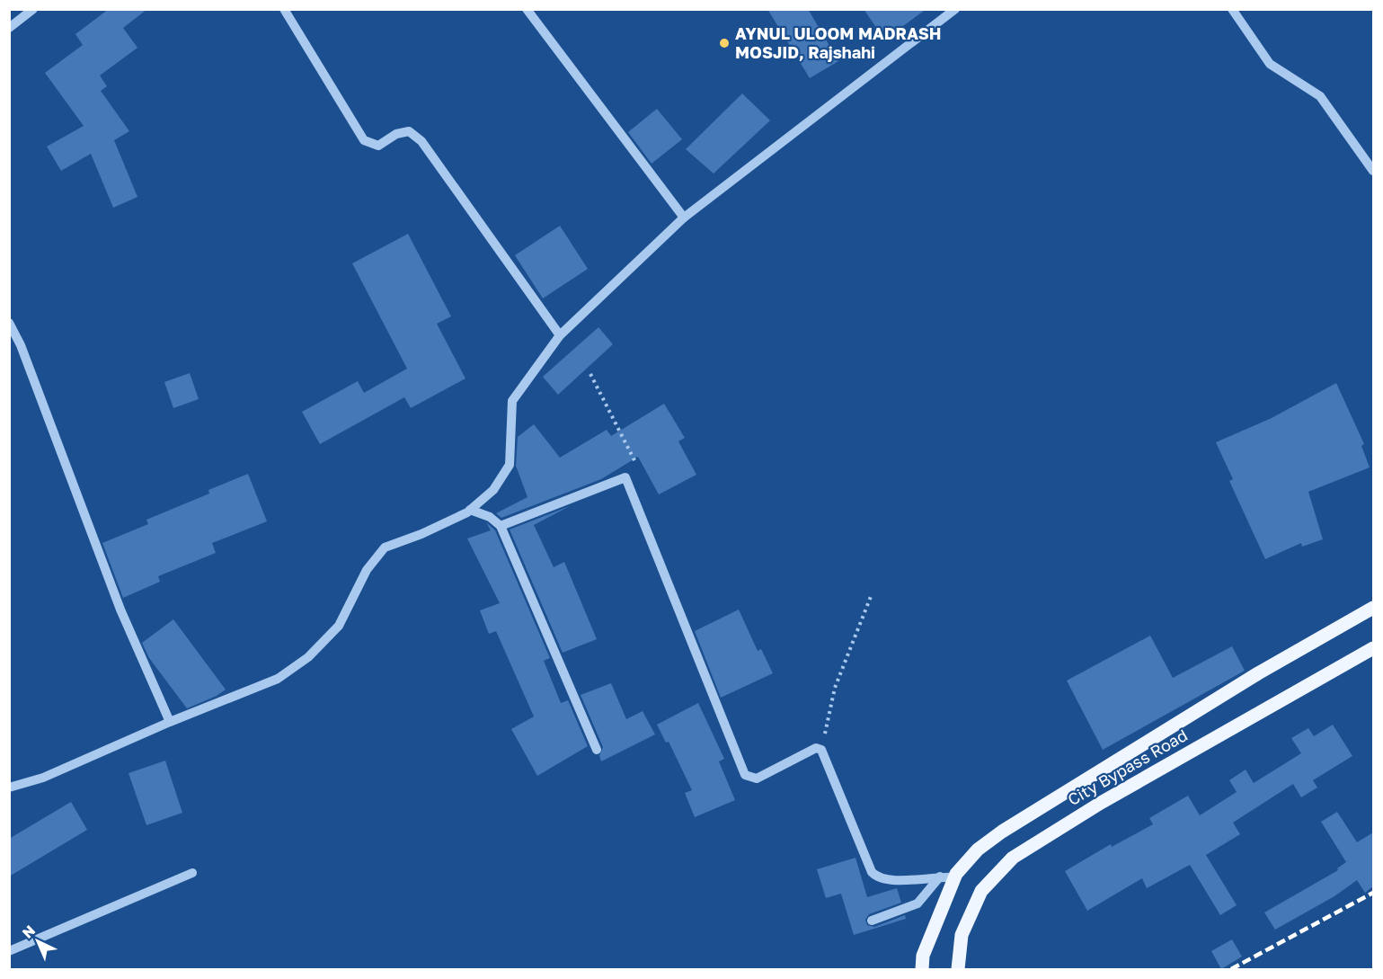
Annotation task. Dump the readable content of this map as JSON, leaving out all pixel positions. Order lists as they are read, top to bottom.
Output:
{
  "streets": {
    "main road": ["City Bypass Road"]
  },
  "places": ["AYNUL ULOOM MADRASH MOSJID, Rajshahi"],
  "north": "top left"
}
